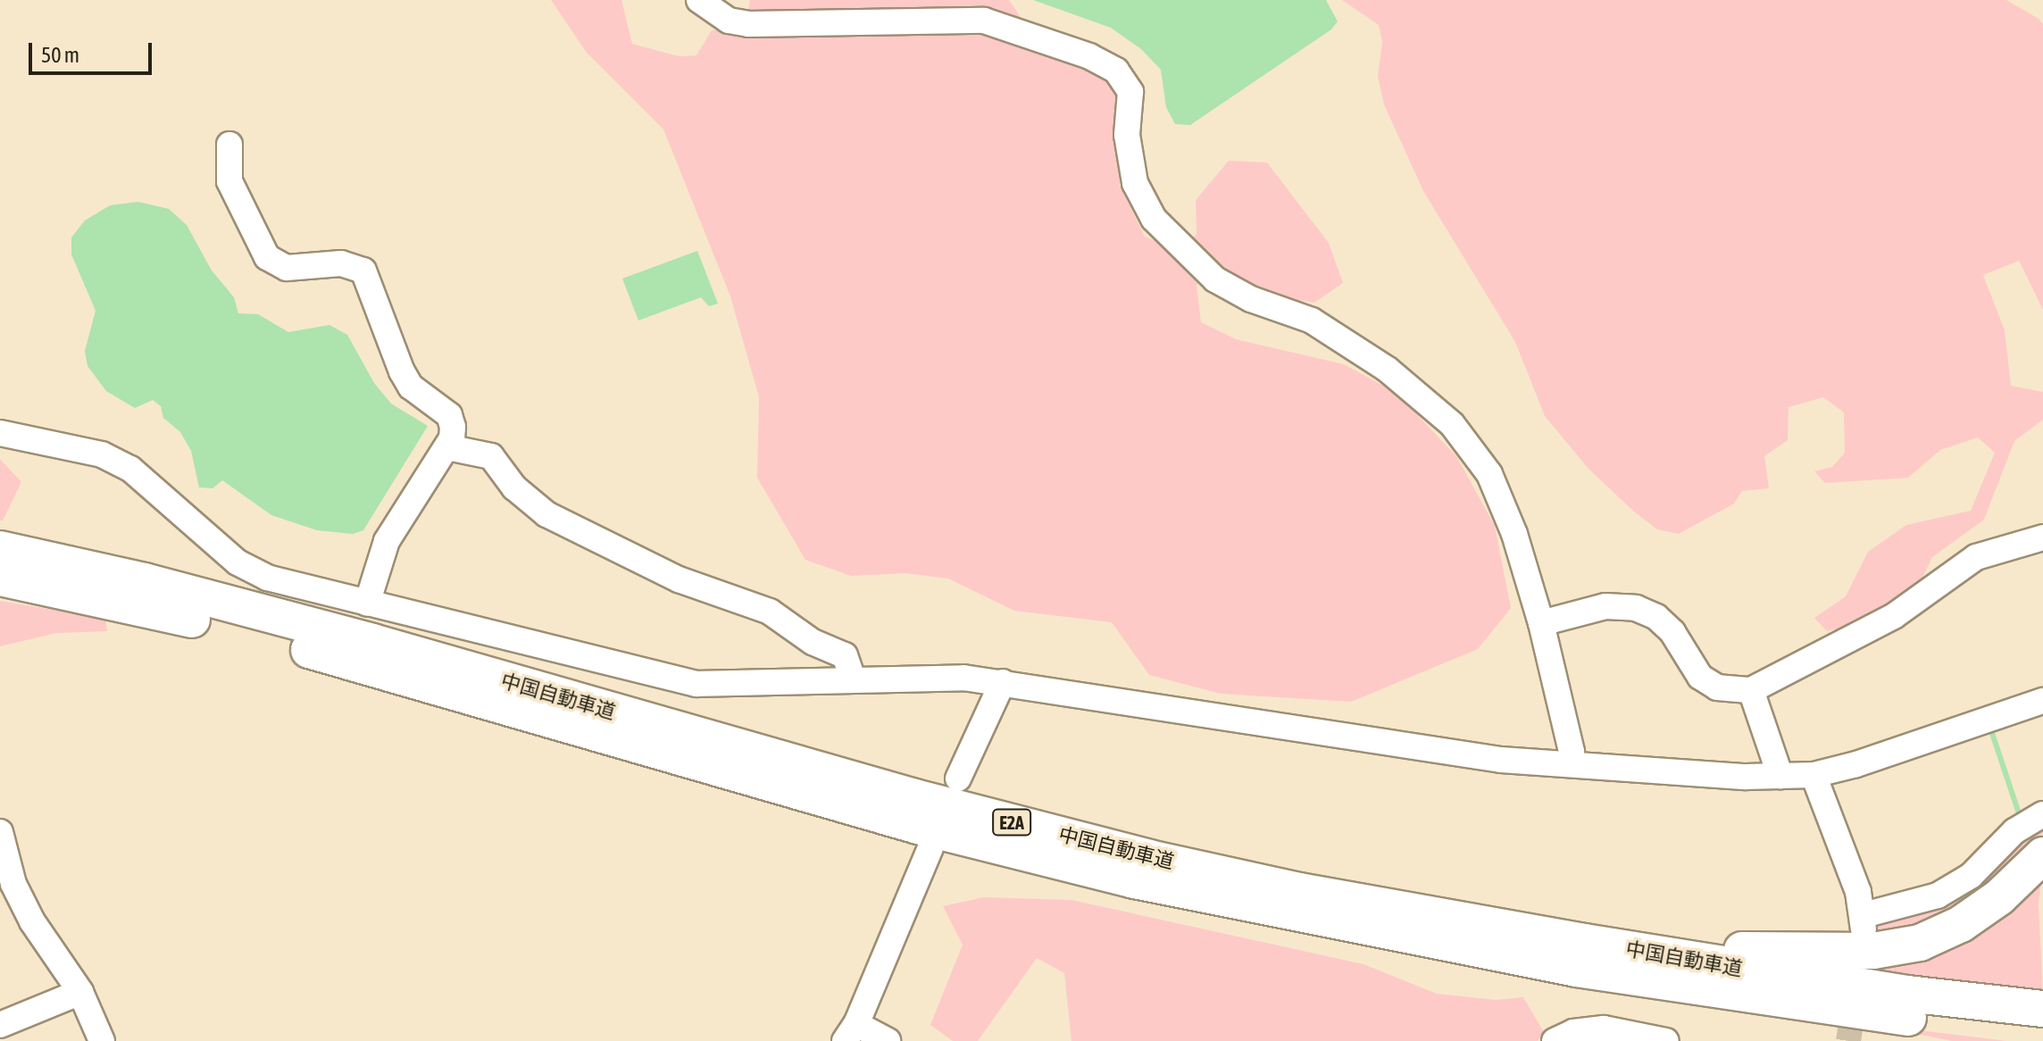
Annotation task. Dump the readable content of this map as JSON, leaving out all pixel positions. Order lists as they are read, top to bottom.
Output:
{
  "streets": {
    "highway": ["中国自動車道", "E2A"]
  },
  "scale_bar": "50 m"
}
